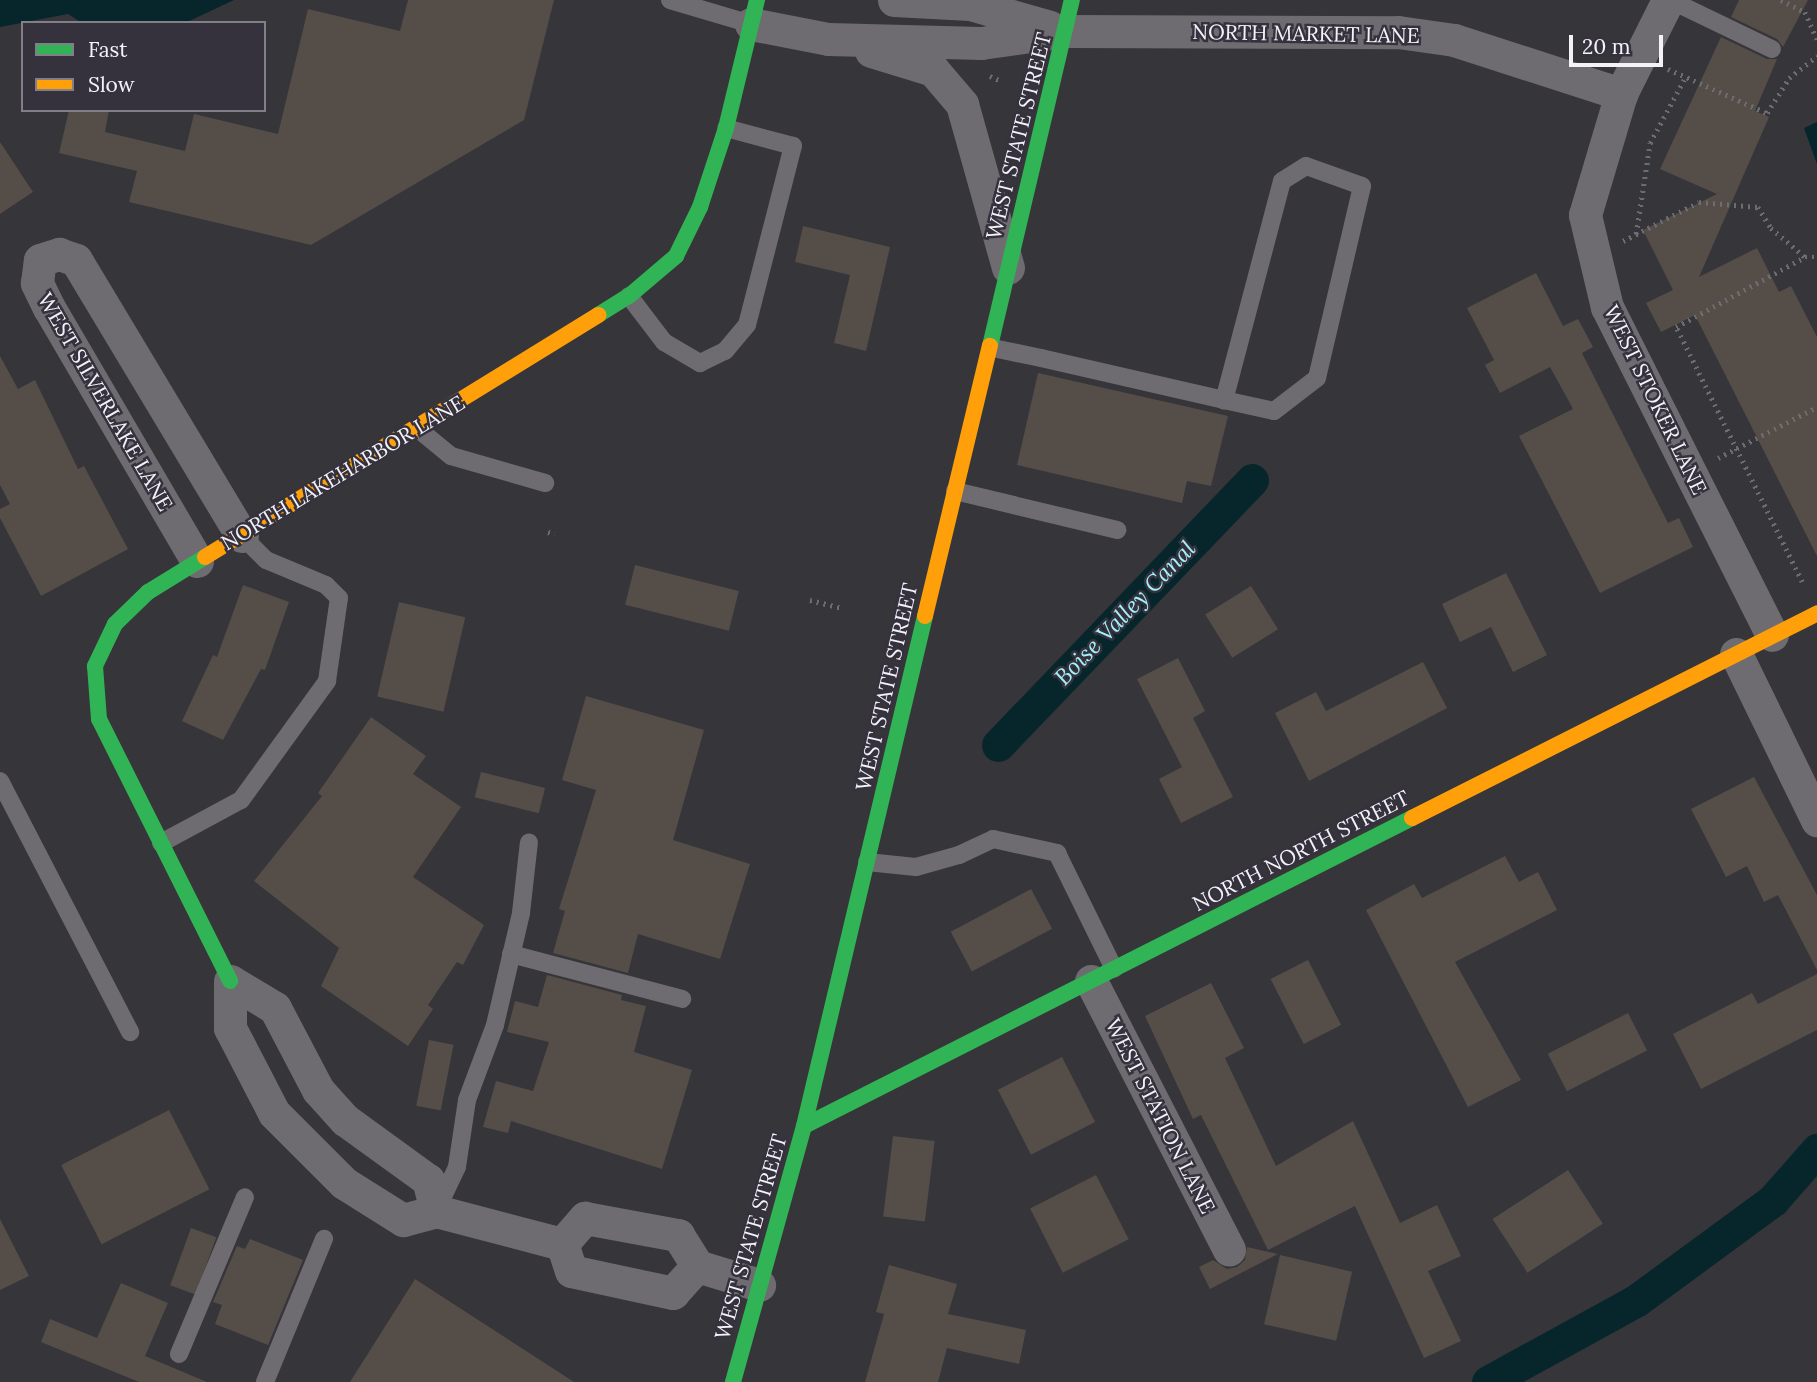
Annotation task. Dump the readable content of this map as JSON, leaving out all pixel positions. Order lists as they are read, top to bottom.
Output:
{
  "streets": {
    "street": [
      "NORTH MARKET LANE",
      "WEST STATE STREET",
      "WEST STOKER LANE",
      "WEST SILVERLAKE LANE",
      "NORTH LAKEHARBOR LANE",
      "NORTH NORTH STREET",
      "WEST STATION LANE"
    ]
  },
  "crossings": [
    ["NORTH MARKET LANE", "WEST STATE STREET"],
    ["NORTH MARKET LANE", "WEST STOKER LANE"],
    ["WEST STATE STREET", "NORTH NORTH STREET"],
    ["WEST STOKER LANE", "NORTH NORTH STREET"],
    ["WEST SILVERLAKE LANE", "NORTH LAKEHARBOR LANE"],
    ["NORTH NORTH STREET", "WEST STATION LANE"]
  ],
  "water": ["Boise Valley Canal"],
  "legend": ["Fast", "Slow"],
  "scale_bar": "20 m"
}
